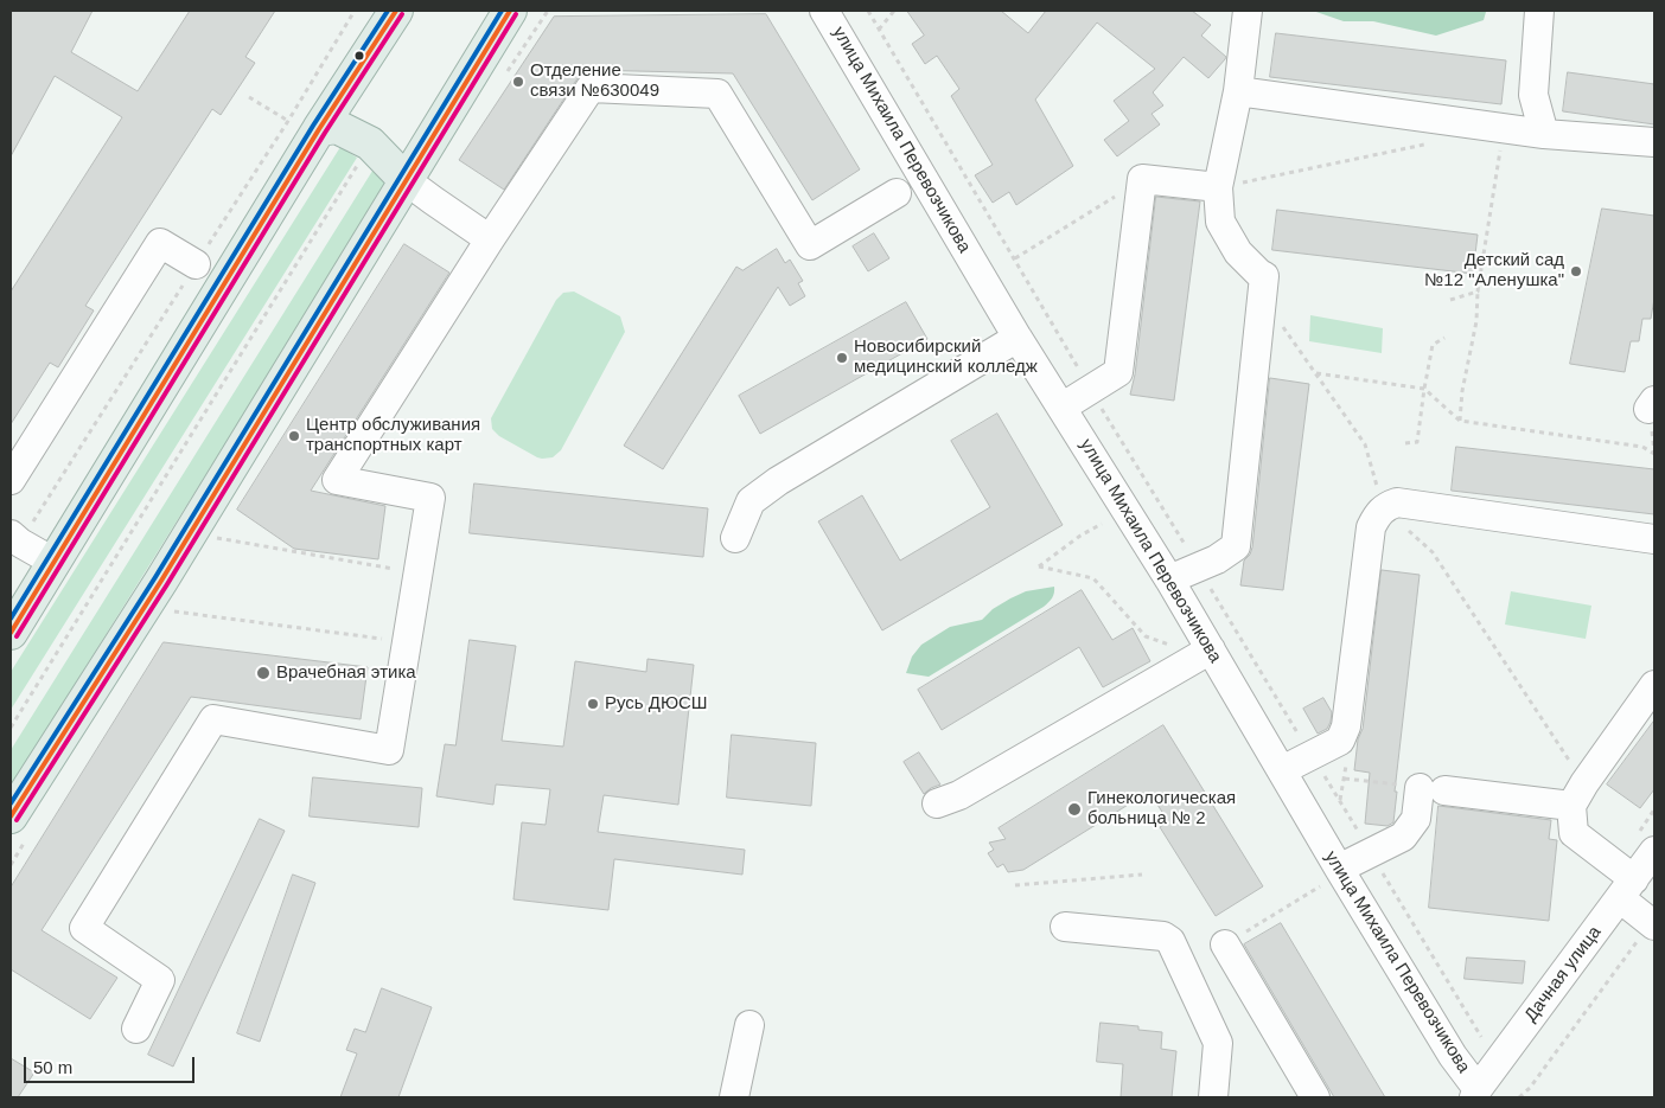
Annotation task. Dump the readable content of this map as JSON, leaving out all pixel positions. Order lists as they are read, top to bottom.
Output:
{
  "streets": {
    "street": ["улица Михаила Перевозчикова", "Дачная улица"]
  },
  "crossings": [
    ["улица Михаила Перевозчикова", "Дачная улица"]
  ],
  "places": [
    "Отделение связи №630049",
    "Детский сад №12 \"Аленушка\"",
    "Новосибирский медицинский колледж",
    "Центр обслуживания транспортных карт",
    "Врачебная этика",
    "Русь ДЮСШ",
    "Гинекологическая больница № 2"
  ],
  "scale_bar": "50 m"
}
